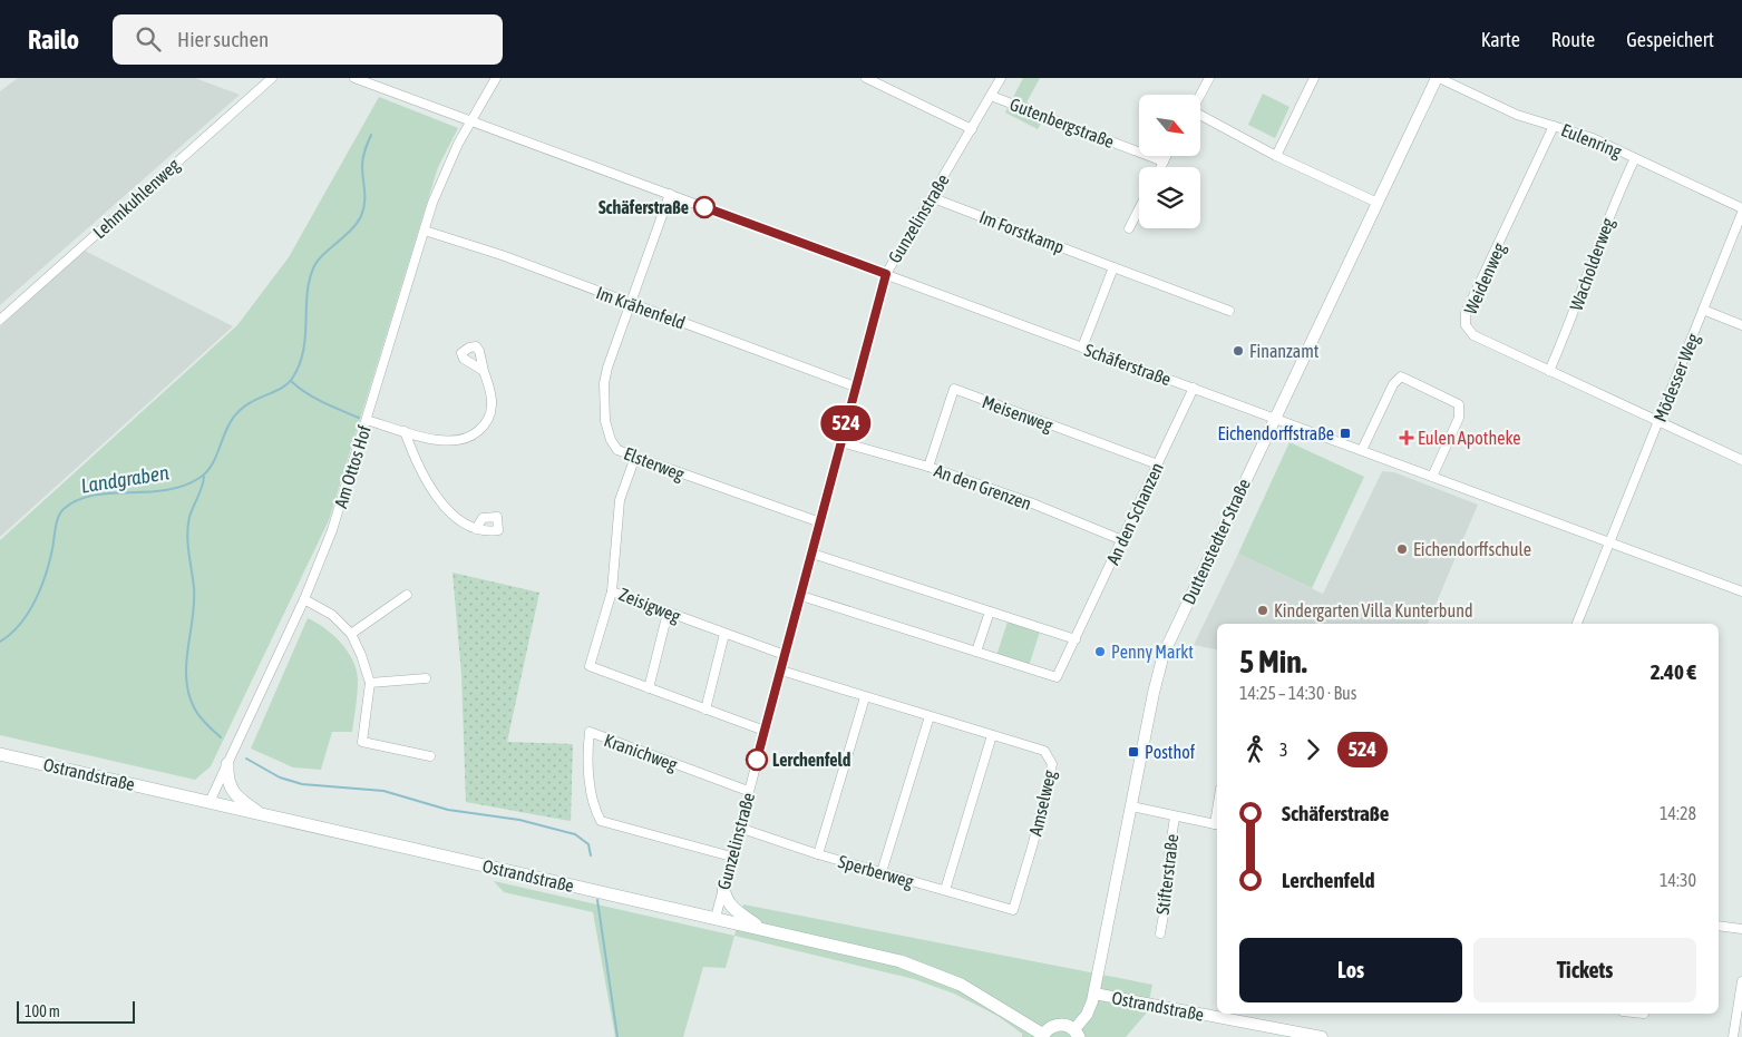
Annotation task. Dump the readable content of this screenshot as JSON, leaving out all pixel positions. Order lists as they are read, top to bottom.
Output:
{
  "streets": {
    "main road": ["Ostrandstraße"],
    "street": [
      "Gutenbergstraße",
      "Eulenring",
      "Lehmkuhlenweg",
      "Gunzelinstraße",
      "Im Forstkamp",
      "Wacholderweg",
      "Weidenweg",
      "Im Krähenfeld",
      "Schäferstraße",
      "Mödesser Weg",
      "Meisenweg",
      "Elsterweg",
      "Am Ottos Hof",
      "An den Grenzen",
      "An den Schanzen",
      "Duttenstedter Straße",
      "Zeisigweg",
      "Kranichweg",
      "Amselweg",
      "Sperberweg",
      "Stifterstraße"
    ]
  },
  "crossings": [
    ["Gutenbergstraße", "Gunzelinstraße"],
    ["Eulenring", "Wacholderweg"],
    ["Eulenring", "Weidenweg"],
    ["Eulenring", "Duttenstedter Straße"],
    ["Gunzelinstraße", "Im Forstkamp"],
    ["Gunzelinstraße", "Im Krähenfeld"],
    ["Gunzelinstraße", "Schäferstraße"],
    ["Gunzelinstraße", "Elsterweg"],
    ["Gunzelinstraße", "An den Grenzen"],
    ["Gunzelinstraße", "An den Schanzen"],
    ["Gunzelinstraße", "Zeisigweg"],
    ["Gunzelinstraße", "Kranichweg"],
    ["Gunzelinstraße", "Ostrandstraße"],
    ["Gunzelinstraße", "Amselweg"],
    ["Gunzelinstraße", "Sperberweg"],
    ["Wacholderweg", "Weidenweg"],
    ["Weidenweg", "Mödesser Weg"],
    ["Im Krähenfeld", "Elsterweg"],
    ["Im Krähenfeld", "Am Ottos Hof"],
    ["Schäferstraße", "Elsterweg"],
    ["Schäferstraße", "Am Ottos Hof"],
    ["Schäferstraße", "An den Schanzen"],
    ["Schäferstraße", "Duttenstedter Straße"],
    ["Meisenweg", "An den Grenzen"],
    ["Meisenweg", "An den Schanzen"],
    ["Elsterweg", "Zeisigweg"],
    ["Am Ottos Hof", "Ostrandstraße"],
    ["An den Grenzen", "An den Schanzen"],
    ["Duttenstedter Straße", "Ostrandstraße"],
    ["Amselweg", "Sperberweg"]
  ],
  "water": ["Landgraben"],
  "places": {
    "other": [
      "Schäferstraße",
      "Finanzamt",
      "Eichendorffschule",
      "Kindergarten Villa Kunterbund",
      "Penny Markt",
      "Lerchenfeld"
    ],
    "transit": ["Eichendorffstraße", "Posthof"],
    "health": ["Eulen Apotheke"]
  },
  "lines": ["bus line 524"],
  "scale_bar": "100 m",
  "north": "bottom right",
  "page": {
    "header": "Railo",
    "search": "Hier suchen",
    "nav": ["Karte", "Route", "Gespeichert"],
    "on_map": "524",
    "heading": ["5 Min.", "14:25 – 14:30 · Bus", "2.40 €"],
    "legs": ["3", "524"],
    "list": [
      {
        "name": "Schäferstraße",
        "value": "14:28"
      },
      {
        "name": "Lerchenfeld",
        "value": "14:30"
      }
    ],
    "buttons": ["Los", "Tickets"],
    "scale": "100 m"
  }
}
